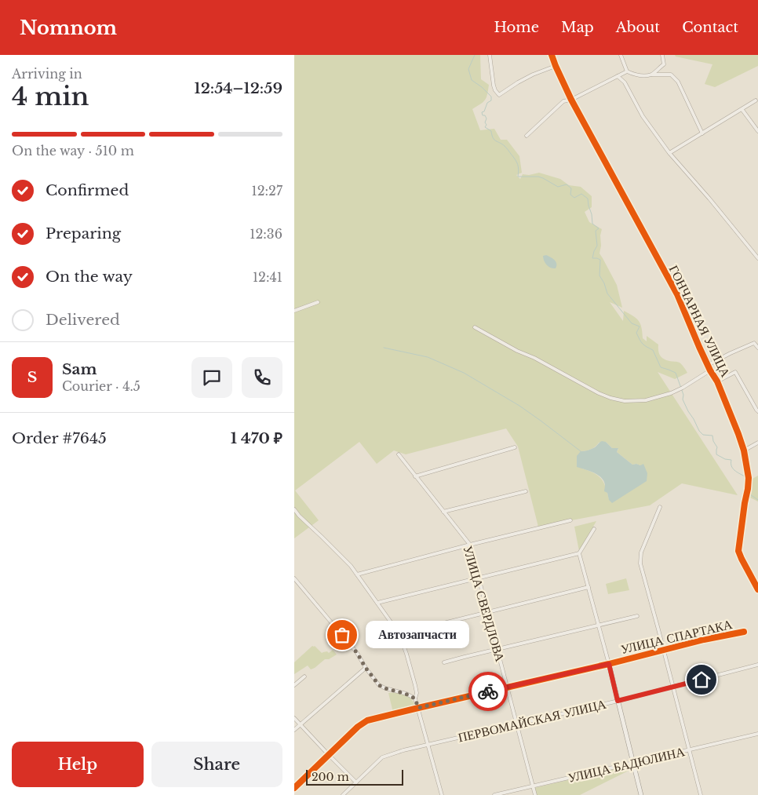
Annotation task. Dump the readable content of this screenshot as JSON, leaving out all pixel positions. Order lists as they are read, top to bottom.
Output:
{
  "streets": {
    "street": [
      "ГОНЧАРНАЯ УЛИЦА",
      "УЛИЦА СВЕРДЛОВА",
      "УЛИЦА СПАРТАКА",
      "ПЕРВОМАЙСКАЯ УЛИЦА",
      "УЛИЦА БАДЮЛИНА"
    ]
  },
  "crossings": [
    ["УЛИЦА СВЕРДЛОВА", "УЛИЦА СПАРТАКА"],
    ["УЛИЦА СВЕРДЛОВА", "ПЕРВОМАЙСКАЯ УЛИЦА"],
    ["УЛИЦА СВЕРДЛОВА", "УЛИЦА БАДЮЛИНА"]
  ],
  "places": ["Автозапчасти"],
  "scale_bar": "200 m",
  "page": {
    "header": "Nomnom",
    "nav": [
      "Home",
      "Map",
      "About",
      "Contact"
    ],
    "heading": ["4 min", "Arriving in", "12:54–12:59"],
    "panel": [
      "Sam",
      "Courier · 4.5",
      "Order #7645",
      "1 470 ₽"
    ],
    "bar": "On the way · 510 m",
    "list": [
      ["Confirmed", "12:27"],
      ["Preparing", "12:36"],
      ["On the way", "12:41"],
      "Delivered"
    ],
    "round": "S",
    "bubble": "Автозапчасти",
    "buttons": ["Help", "Share"],
    "scale": "200 m"
  }
}
